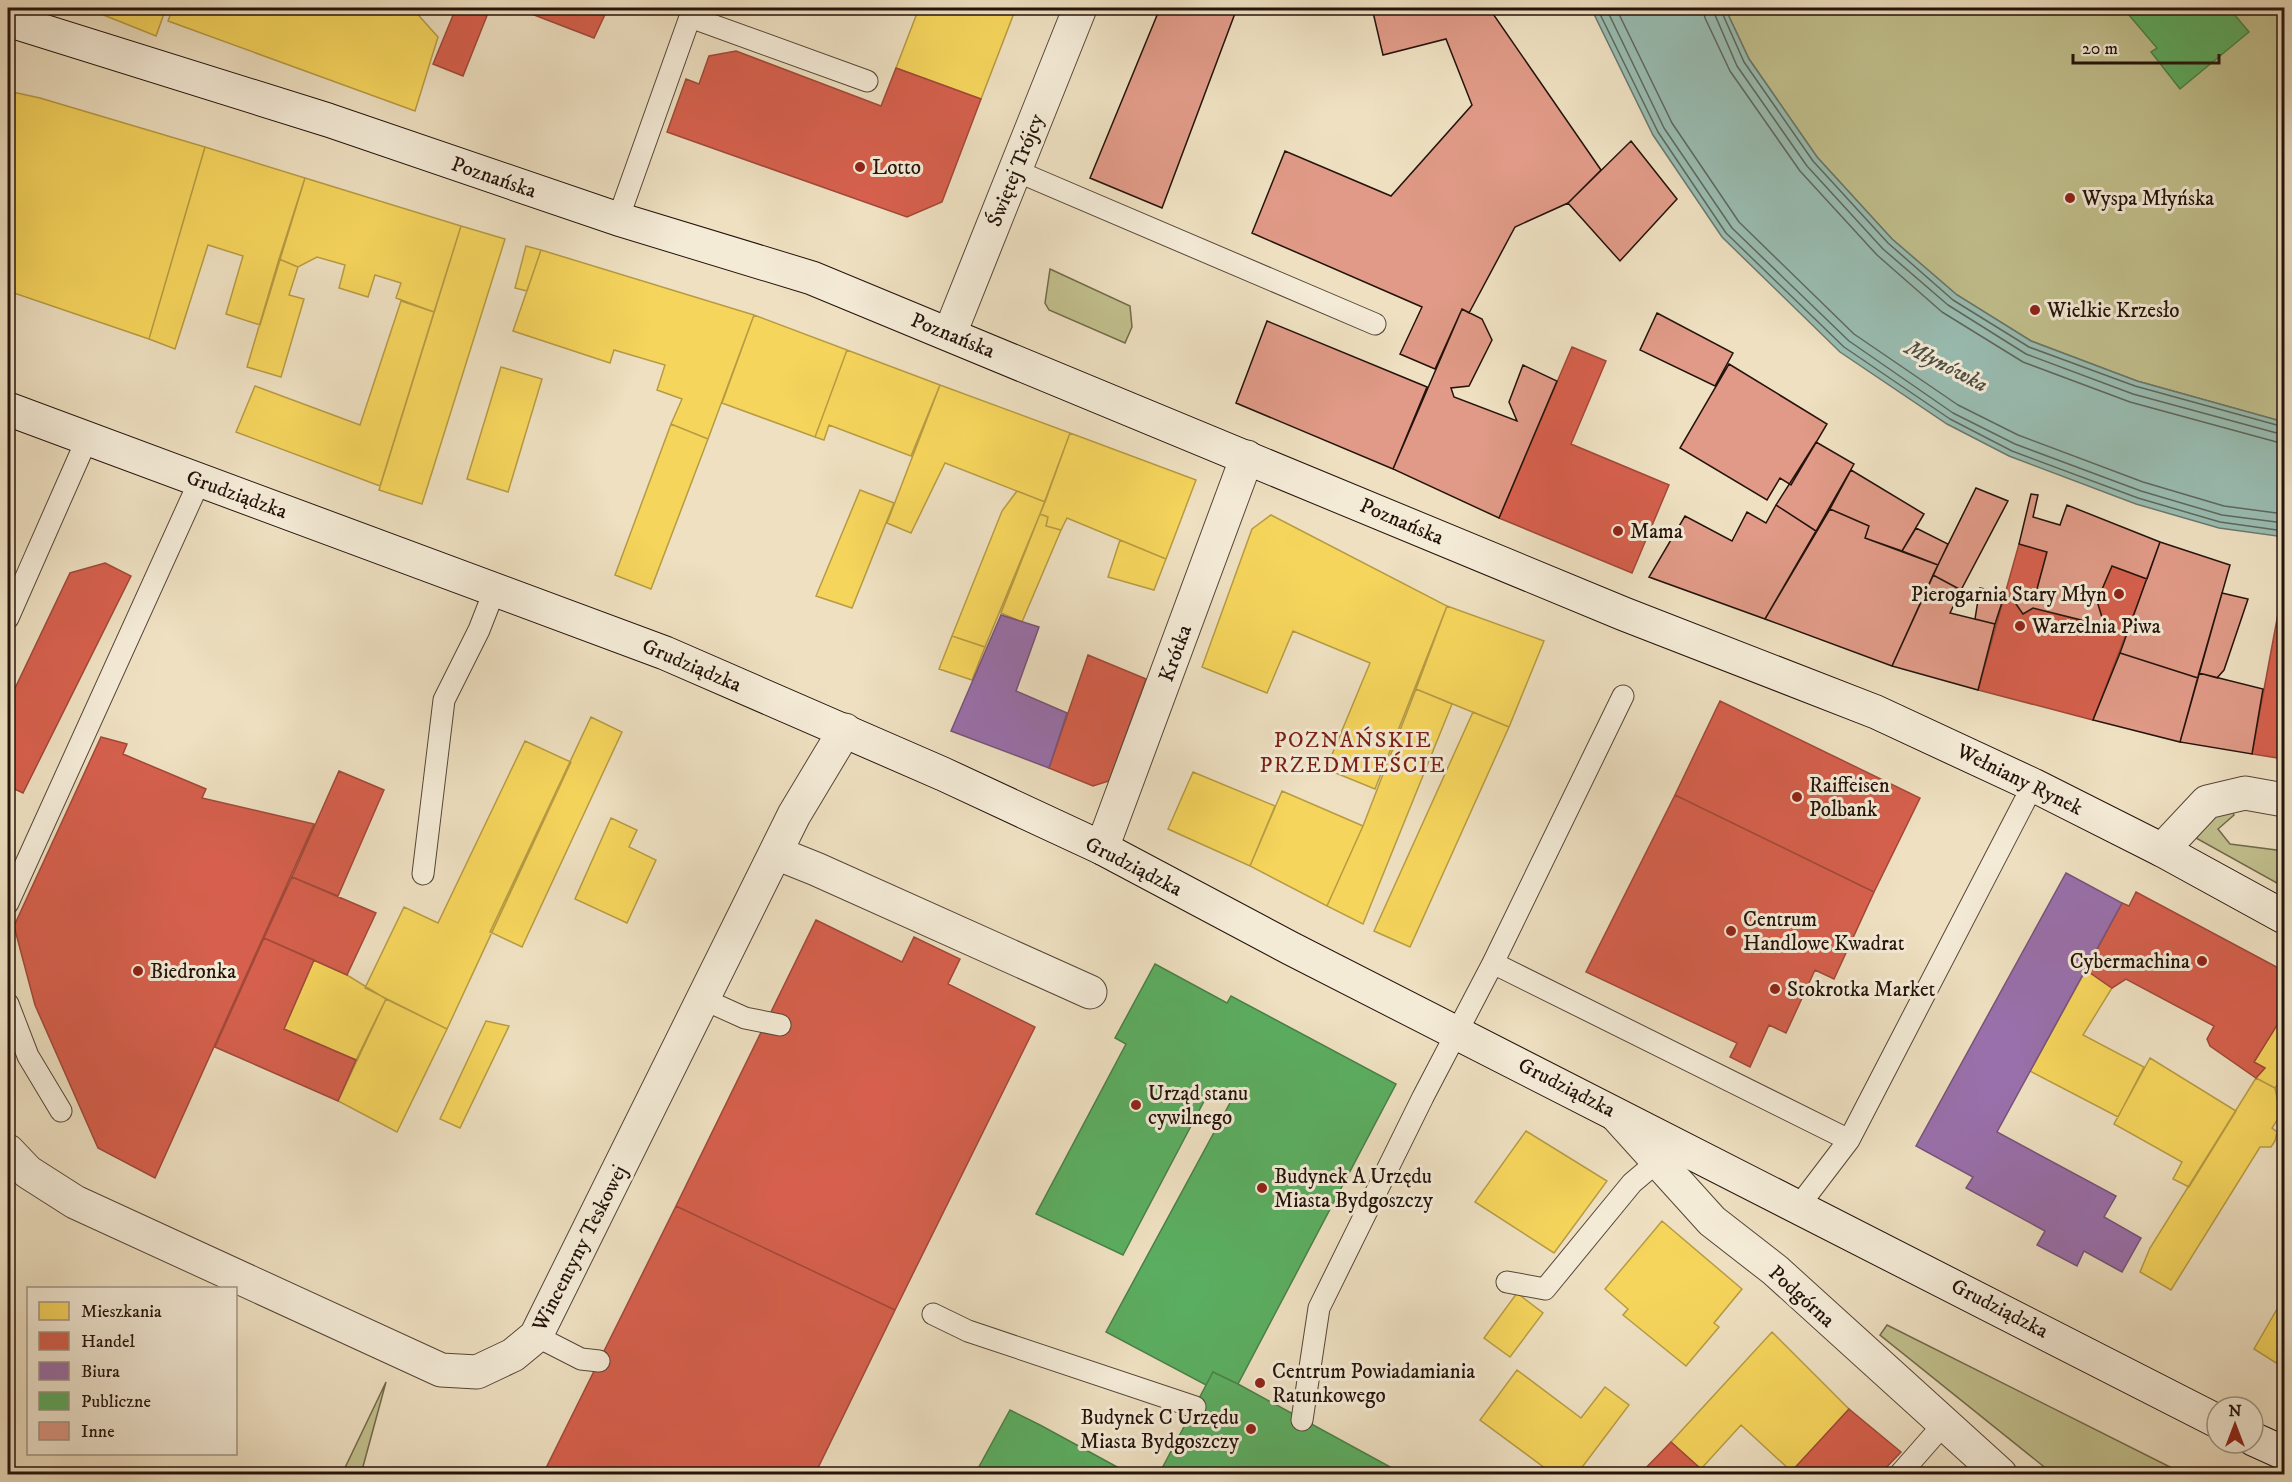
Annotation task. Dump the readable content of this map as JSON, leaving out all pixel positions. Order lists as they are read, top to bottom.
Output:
{
  "streets": {
    "main road": [
      "Świętej Trójcy",
      "Poznańska",
      "Grudziądzka",
      "Krótka",
      "Wełniany Rynek",
      "Wincentyny Teskowej",
      "Podgórna"
    ]
  },
  "crossings": [
    ["Świętej Trójcy", "Poznańska"],
    ["Poznańska", "Krótka"],
    ["Poznańska", "Wełniany Rynek"],
    ["Grudziądzka", "Krótka"],
    ["Grudziądzka", "Wincentyny Teskowej"],
    ["Grudziądzka", "Podgórna"]
  ],
  "districts": ["POZNAŃSKIE PRZEDMIEŚCIE"],
  "water": ["Młynówka"],
  "places": [
    "Lotto",
    "Wyspa Młyńska",
    "Wielkie Krzesło",
    "Mama",
    "Pierogarnia Stary Młyn",
    "Warzelnia Piwa",
    "Raiffeisen Polbank",
    "Centrum Handlowe Kwadrat",
    "Cybermachina",
    "Biedronka",
    "Stokrotka Market",
    "Urząd stanu cywilnego",
    "Budynek A Urzędu Miasta Bydgoszczy",
    "Centrum Powiadamiania Ratunkowego",
    "Budynek C Urzędu Miasta Bydgoszczy"
  ],
  "legend": [
    "Mieszkania",
    "Handel",
    "Biura",
    "Publiczne",
    "Inne"
  ],
  "scale_bar": "20 m",
  "north": "top"
}
